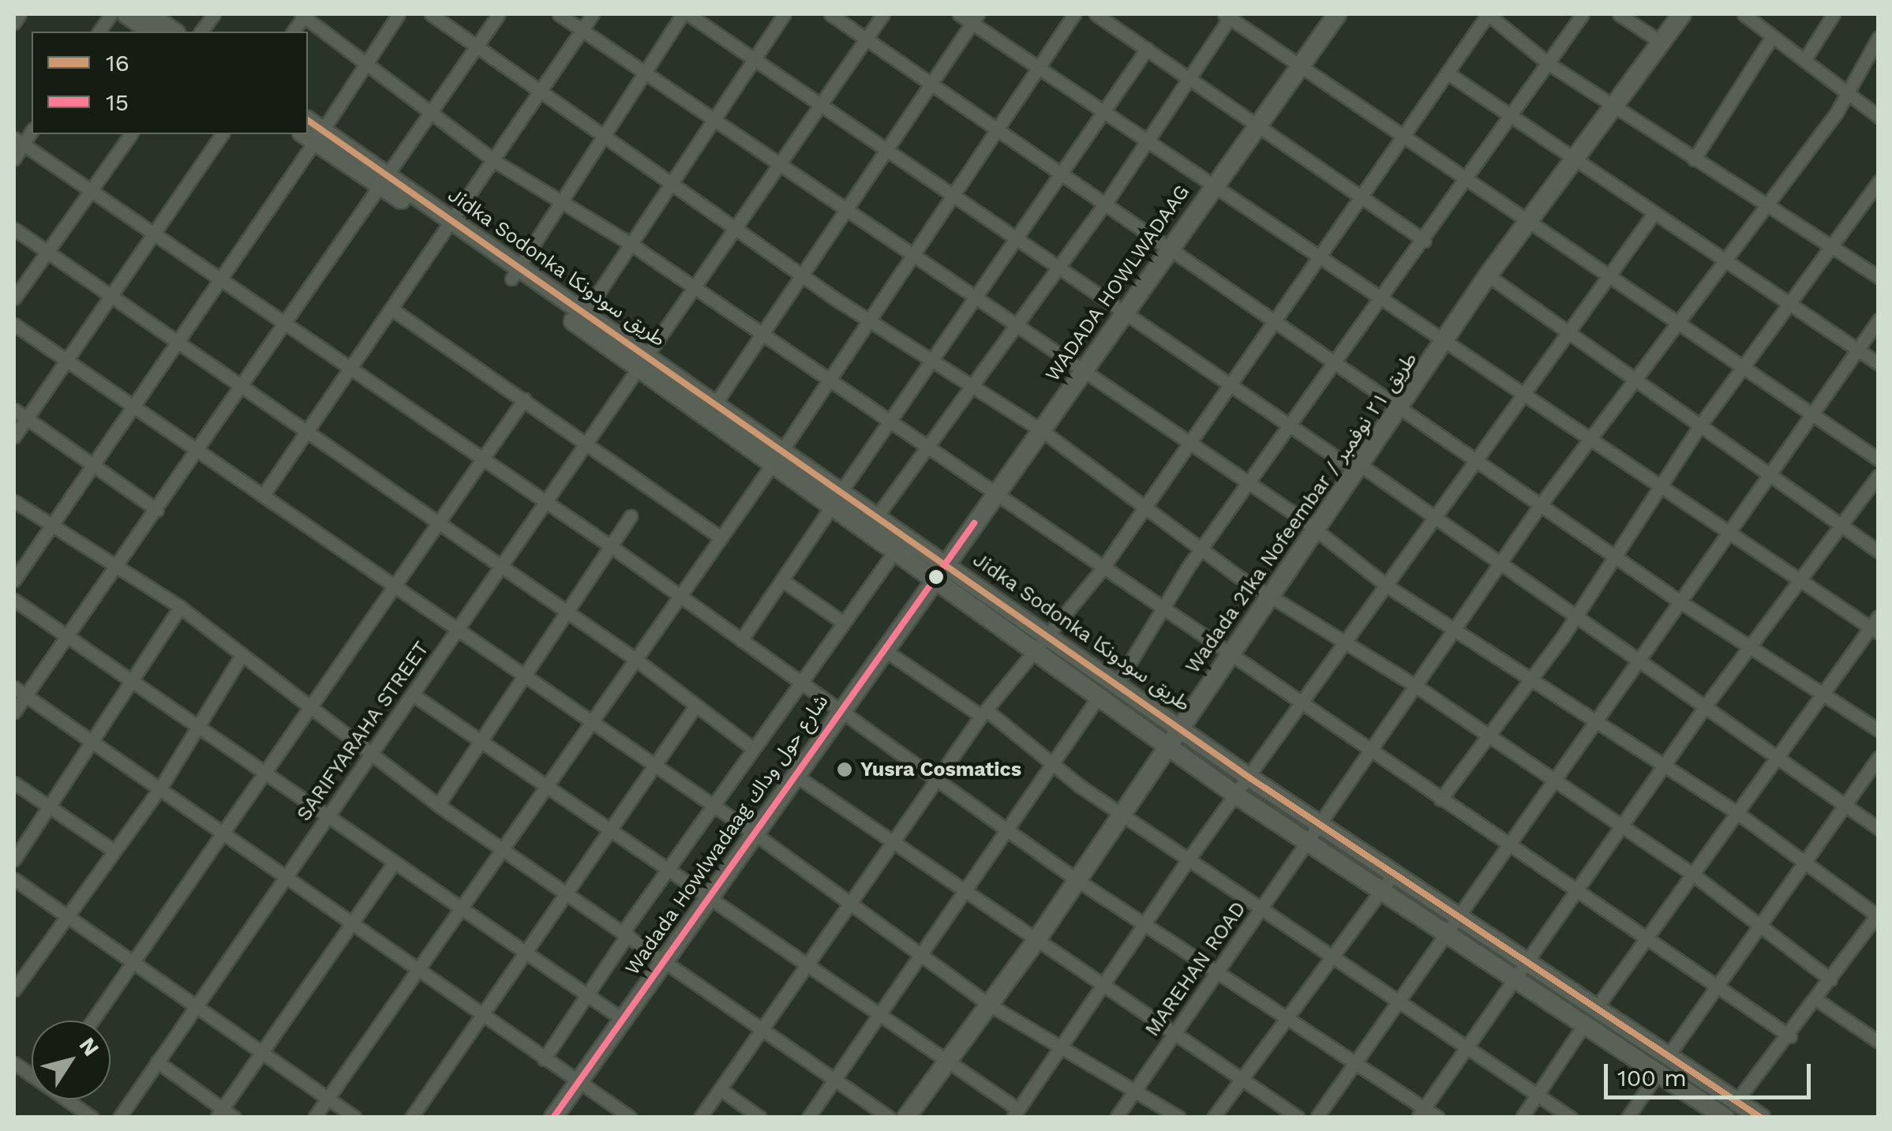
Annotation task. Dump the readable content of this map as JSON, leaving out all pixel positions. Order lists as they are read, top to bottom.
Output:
{
  "streets": {
    "main road": [
      "Jidka Sodonka طريق سودونكا",
      "WADADA HOWLWADAAG",
      "Wadada 21ka Nofeembar / طريق ٢١ نوفمبر",
      "Wadada Howlwadaag شارع حول وداك"
    ],
    "street": ["SARIFYARAHA STREET", "MAREHAN ROAD"]
  },
  "crossings": [
    ["Jidka Sodonka طريق سودونكا", "WADADA HOWLWADAAG"],
    ["Jidka Sodonka طريق سودونكا", "Wadada 21ka Nofeembar / طريق ٢١ نوفمبر"],
    ["Jidka Sodonka طريق سودونكا", "SARIFYARAHA STREET"],
    ["Jidka Sodonka طريق سودونكا", "Wadada Howlwadaag شارع حول وداك"],
    ["Jidka Sodonka طريق سودونكا", "MAREHAN ROAD"],
    ["WADADA HOWLWADAAG", "Wadada Howlwadaag شارع حول وداك"]
  ],
  "places": ["Yusra Cosmatics"],
  "lines": ["transit line 16", "transit line 15"],
  "legend": ["16", "15"],
  "scale_bar": "100 m",
  "north": "top right"
}
